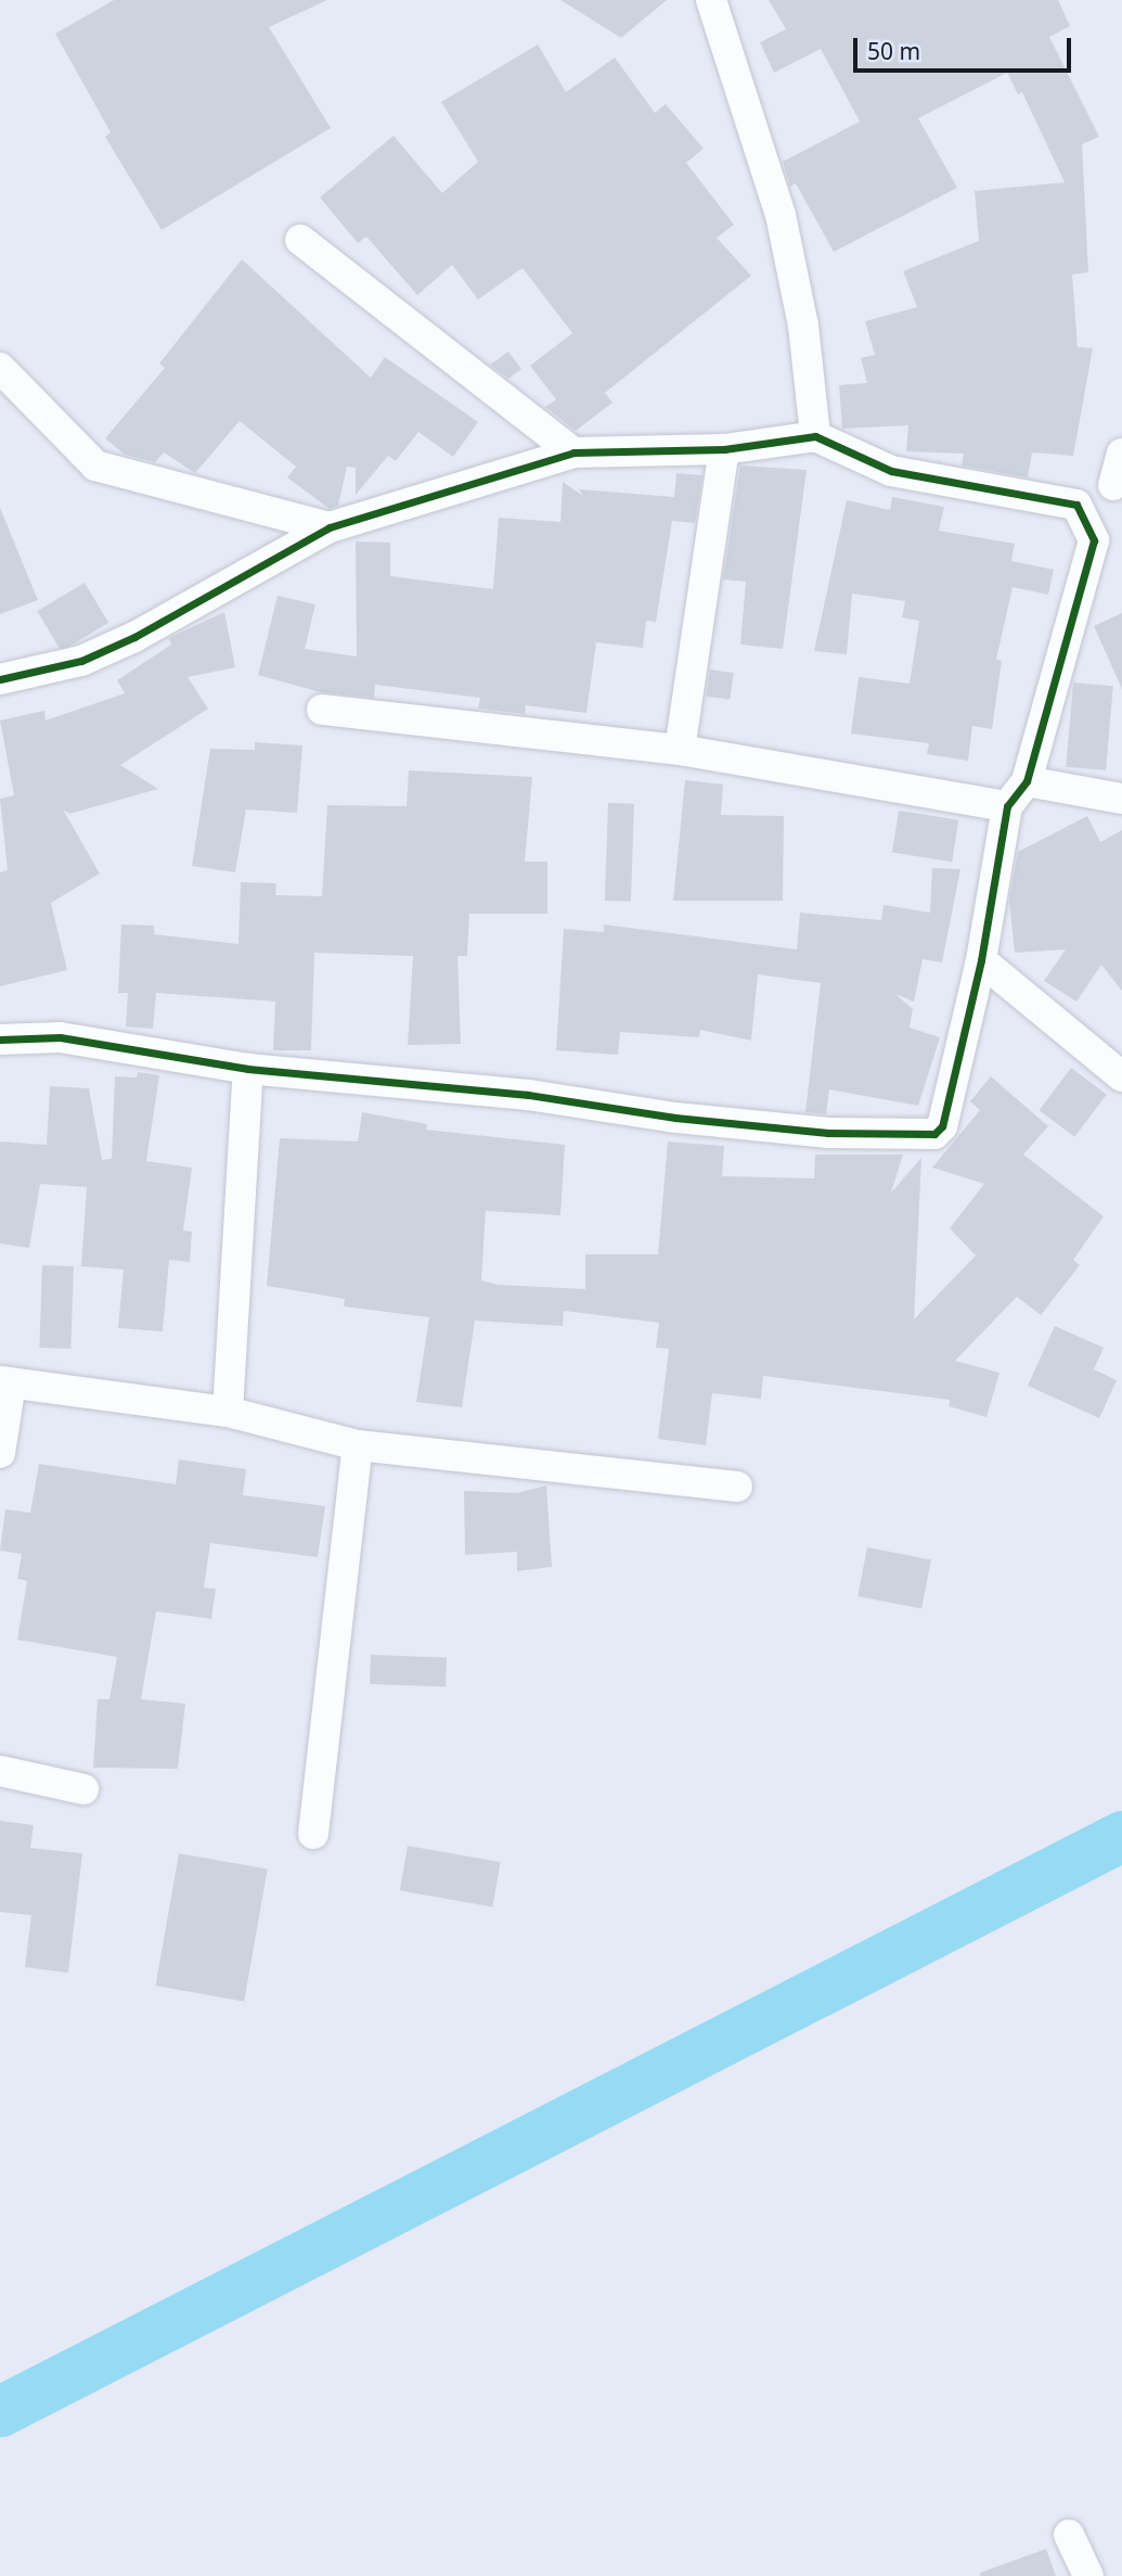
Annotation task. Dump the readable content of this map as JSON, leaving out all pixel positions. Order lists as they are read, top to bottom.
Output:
{
  "scale_bar": "50 m"
}
